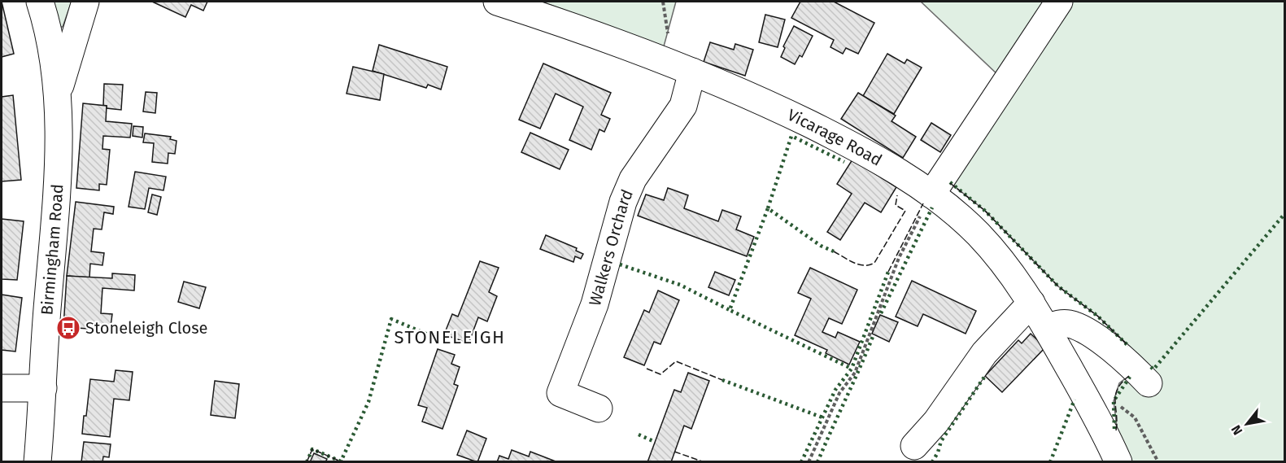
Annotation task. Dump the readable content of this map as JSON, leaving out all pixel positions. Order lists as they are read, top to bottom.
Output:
{
  "streets": {
    "street": ["Vicarage Road", "Walkers Orchard", "Birmingham Road"]
  },
  "crossings": [
    ["Vicarage Road", "Walkers Orchard"]
  ],
  "districts": ["STONELEIGH"],
  "places": {
    "bus stop": ["Stoneleigh Close"]
  },
  "north": "bottom left"
}
